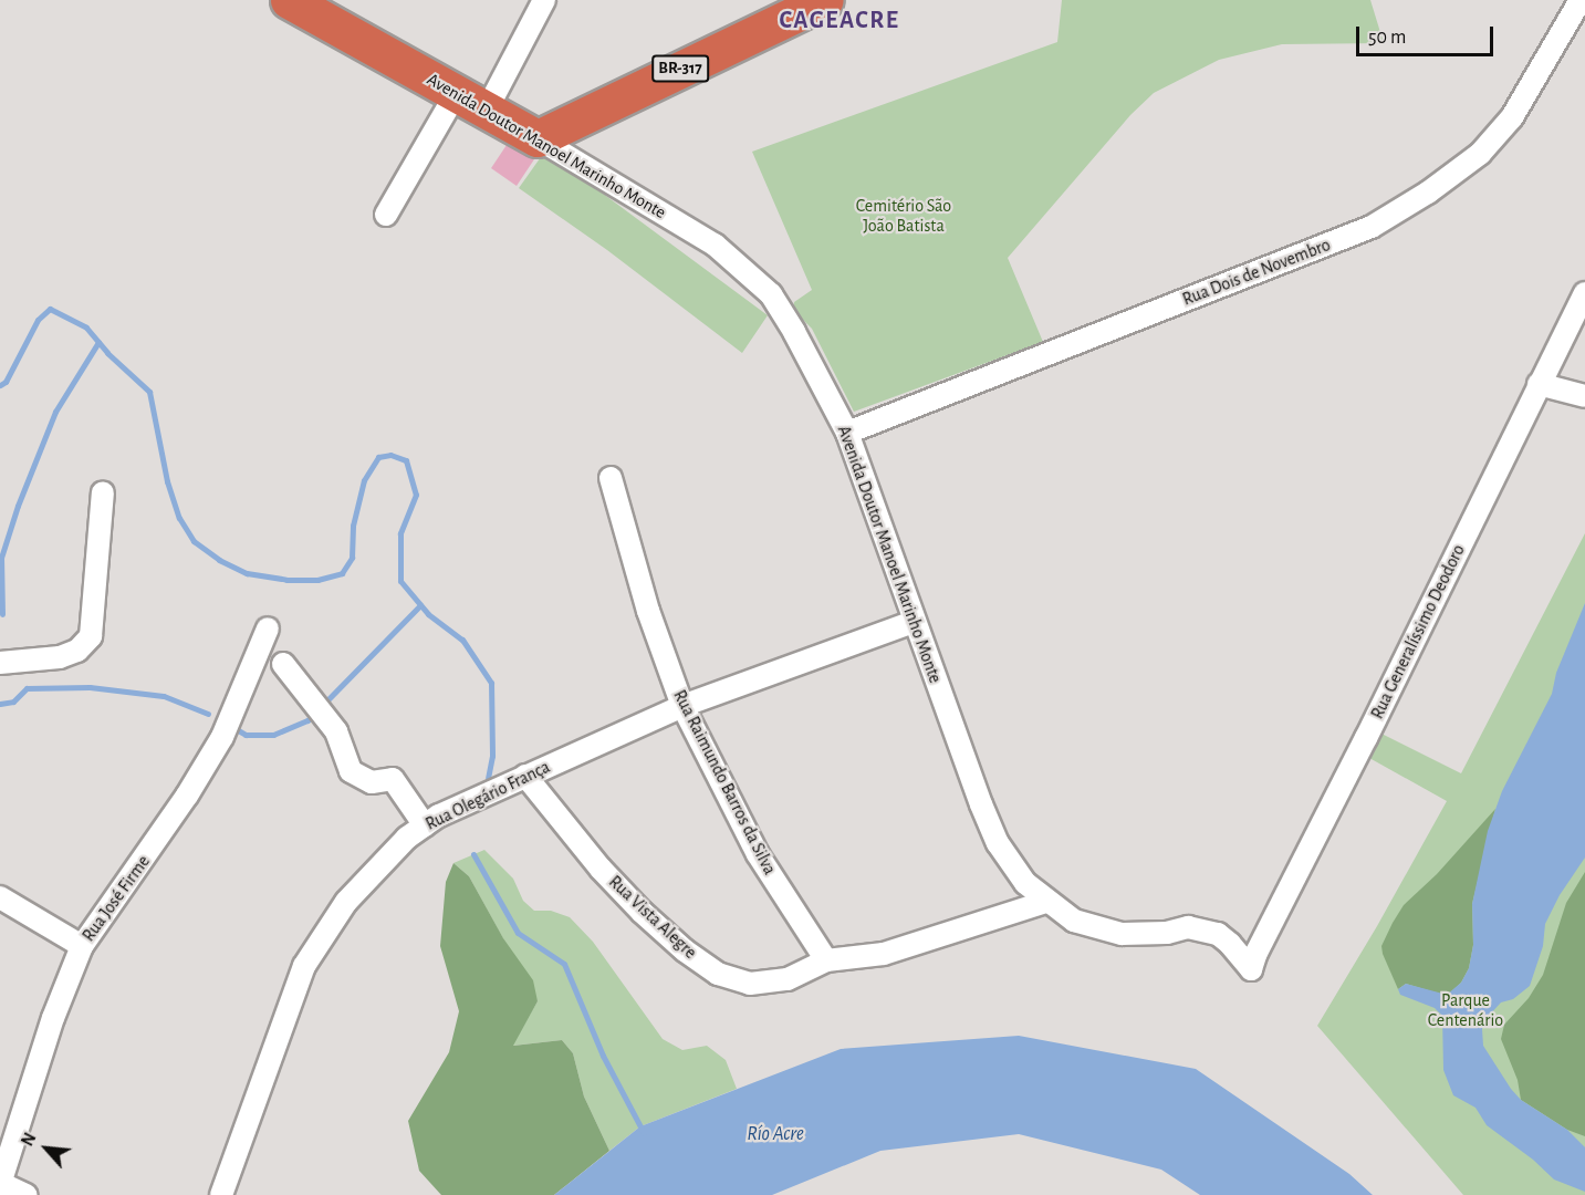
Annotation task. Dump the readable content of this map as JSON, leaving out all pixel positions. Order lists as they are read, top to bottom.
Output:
{
  "streets": {
    "highway": ["BR-317", "Avenida Doutor Manoel Marinho Monte"],
    "street": [
      "Rua Dois de Novembro",
      "Rua Generalíssimo Deodoro",
      "Rua Raimundo Barros da Silva",
      "Rua Olegário França",
      "Rua José Firme",
      "Rua Vista Alegre"
    ]
  },
  "crossings": [
    ["BR-317", "Avenida Doutor Manoel Marinho Monte"],
    ["Avenida Doutor Manoel Marinho Monte", "Rua Dois de Novembro"],
    ["Avenida Doutor Manoel Marinho Monte", "Rua Generalíssimo Deodoro"],
    ["Avenida Doutor Manoel Marinho Monte", "Rua Olegário França"],
    ["Avenida Doutor Manoel Marinho Monte", "Rua Vista Alegre"],
    ["Rua Raimundo Barros da Silva", "Rua Olegário França"],
    ["Rua Raimundo Barros da Silva", "Rua Vista Alegre"],
    ["Rua Olegário França", "Rua Vista Alegre"]
  ],
  "districts": ["CAGEACRE"],
  "water": ["Río Acre"],
  "parks": ["Cemitério São João Batista", "Parque Centenário"],
  "scale_bar": "50 m",
  "north": "top left"
}
